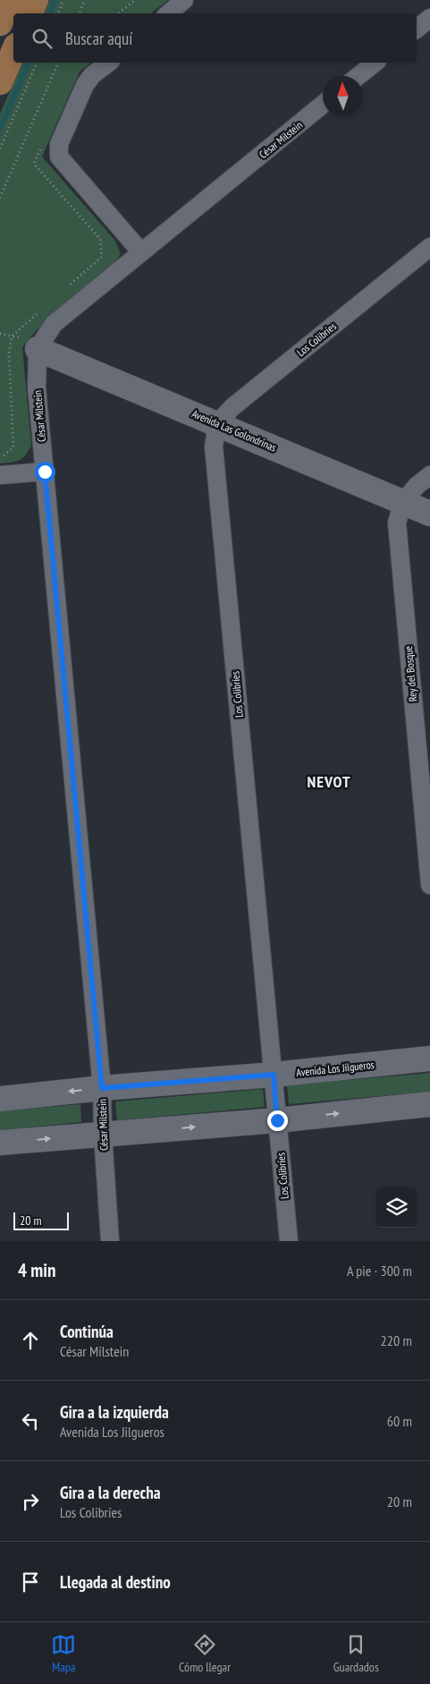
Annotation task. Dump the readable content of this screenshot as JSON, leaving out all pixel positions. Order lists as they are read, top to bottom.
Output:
{
  "streets": {
    "street": [
      "César Milstein",
      "Los Colibríes",
      "Avenida Las Golondrinas",
      "Rey del Bosque",
      "Avenida Los Jilgueros"
    ]
  },
  "crossings": [
    ["César Milstein", "Avenida Las Golondrinas"],
    ["César Milstein", "Avenida Los Jilgueros"],
    ["Los Colibríes", "Avenida Las Golondrinas"],
    ["Los Colibríes", "Avenida Los Jilgueros"],
    ["Avenida Las Golondrinas", "Rey del Bosque"]
  ],
  "districts": ["NEVOT"],
  "scale_bar": "20 m",
  "north": "top",
  "page": {
    "search": "Buscar aquí",
    "scale": "20 m",
    "heading": ["4 min", "A pie · 300 m"],
    "list": [
      ["Continúa", "César Milstein", "220 m"],
      ["Gira a la izquierda", "Avenida Los Jilgueros", "60 m"],
      ["Gira a la derecha", "Los Colibríes", "20 m"],
      "Llegada al destino"
    ],
    "nav": ["Mapa", "Cómo llegar", "Guardados"]
  }
}
